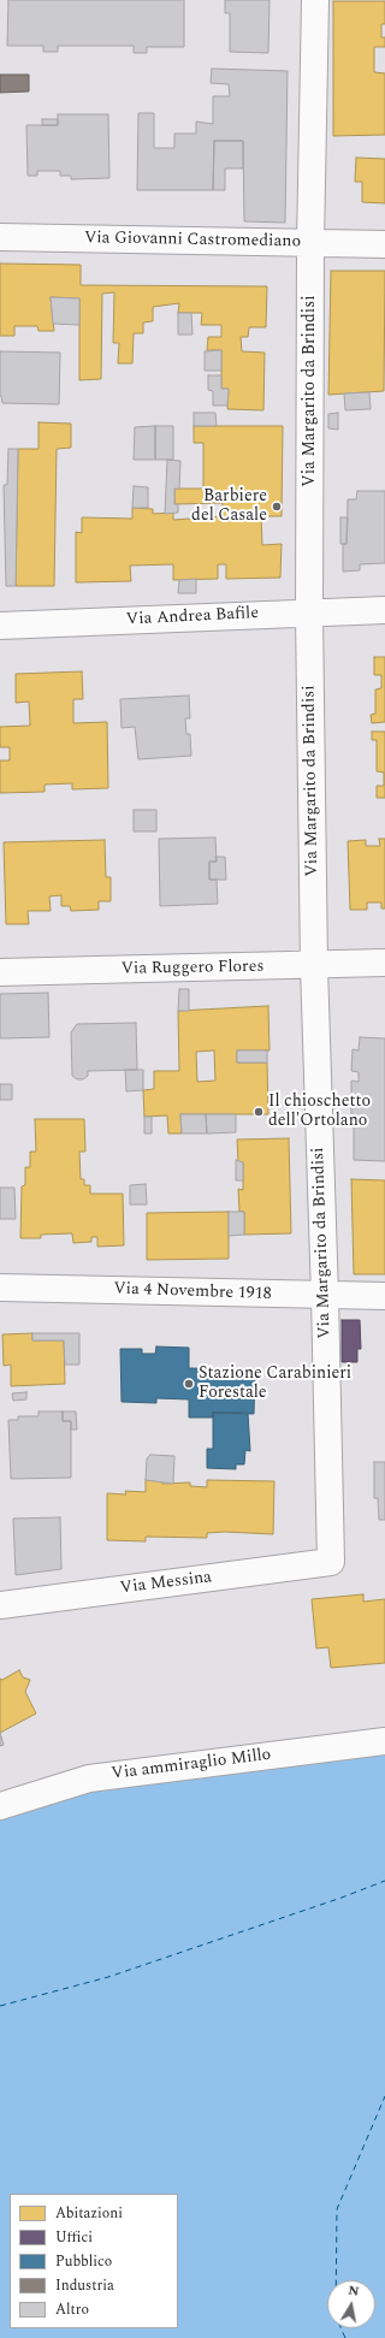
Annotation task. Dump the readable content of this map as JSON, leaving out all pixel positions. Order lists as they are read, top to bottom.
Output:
{
  "streets": {
    "street": [
      "Via Giovanni Castromediano",
      "Via Margarito da Brindisi",
      "Via Andrea Bafile",
      "Via Ruggero Flores",
      "Via 4 Novembre 1918",
      "Via Messina",
      "Via ammiraglio Millo"
    ]
  },
  "crossings": [
    ["Via Giovanni Castromediano", "Via Margarito da Brindisi"],
    ["Via Margarito da Brindisi", "Via Andrea Bafile"],
    ["Via Margarito da Brindisi", "Via Ruggero Flores"],
    ["Via Margarito da Brindisi", "Via 4 Novembre 1918"],
    ["Via Margarito da Brindisi", "Via Messina"]
  ],
  "places": ["Barbiere del Casale", "Il chioschetto dell'Ortolano", "Stazione Carabinieri Forestale"],
  "legend": [
    "Abitazioni",
    "Uffici",
    "Pubblico",
    "Industria",
    "Altro"
  ],
  "north": "top"
}
